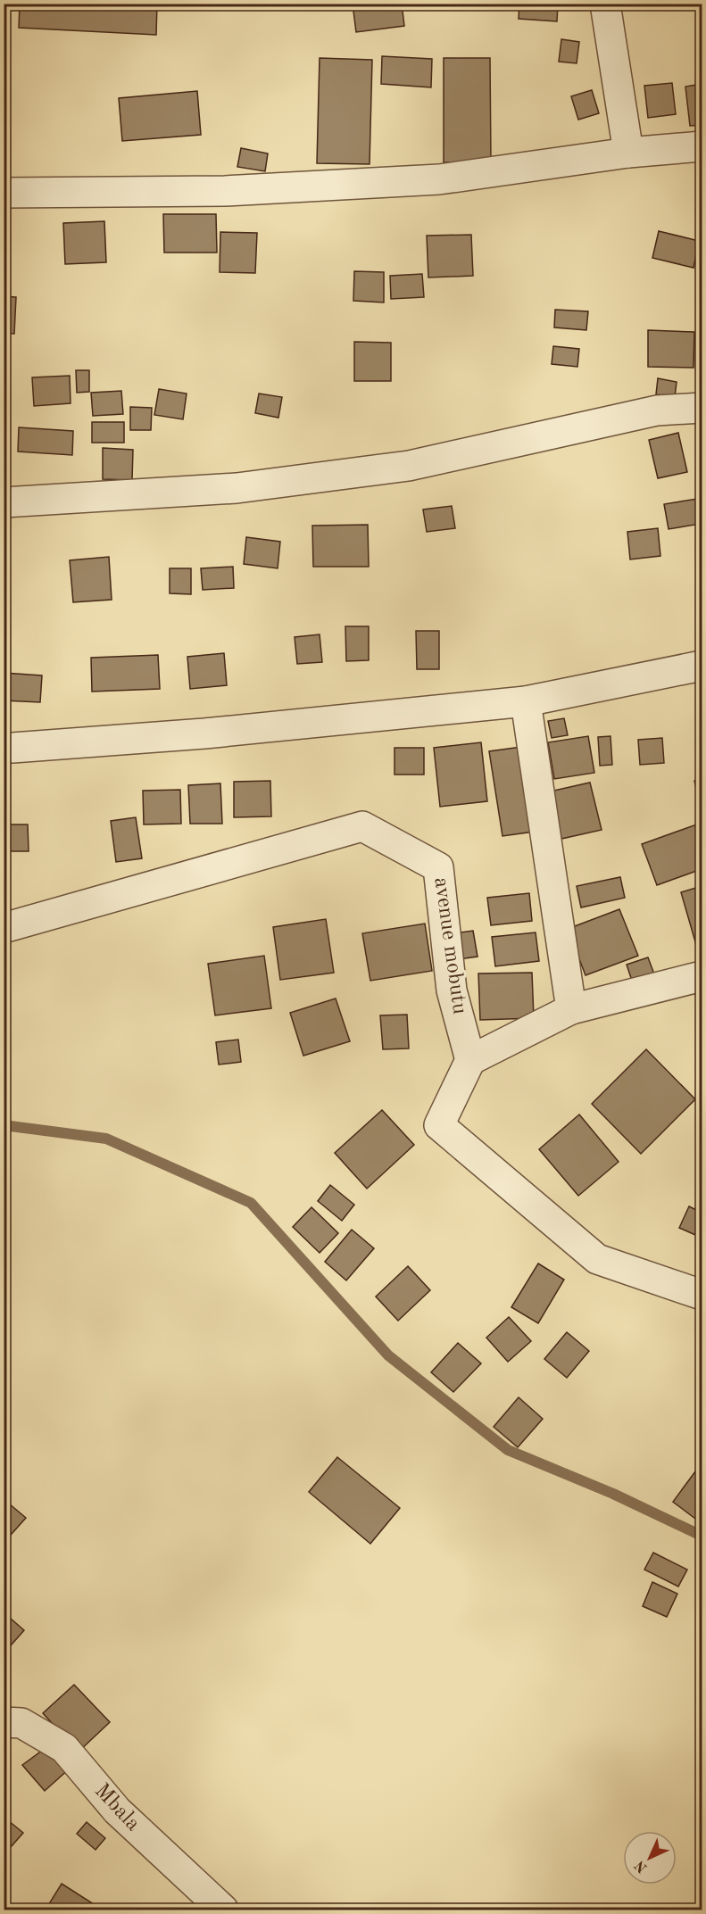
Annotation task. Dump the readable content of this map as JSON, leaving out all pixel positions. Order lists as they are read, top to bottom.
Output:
{
  "streets": {
    "street": ["avenue mobutu", "Mbala"]
  },
  "north": "bottom left"
}
